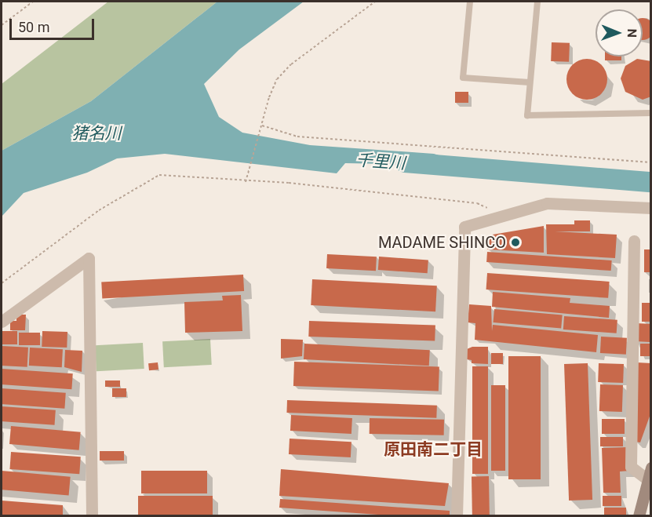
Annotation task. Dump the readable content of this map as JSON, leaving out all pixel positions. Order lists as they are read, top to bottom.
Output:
{
  "districts": ["原田南二丁目"],
  "water": ["猪名川", "千里川"],
  "places": ["MADAME SHINCO"],
  "scale_bar": "50 m",
  "north": "right"
}
